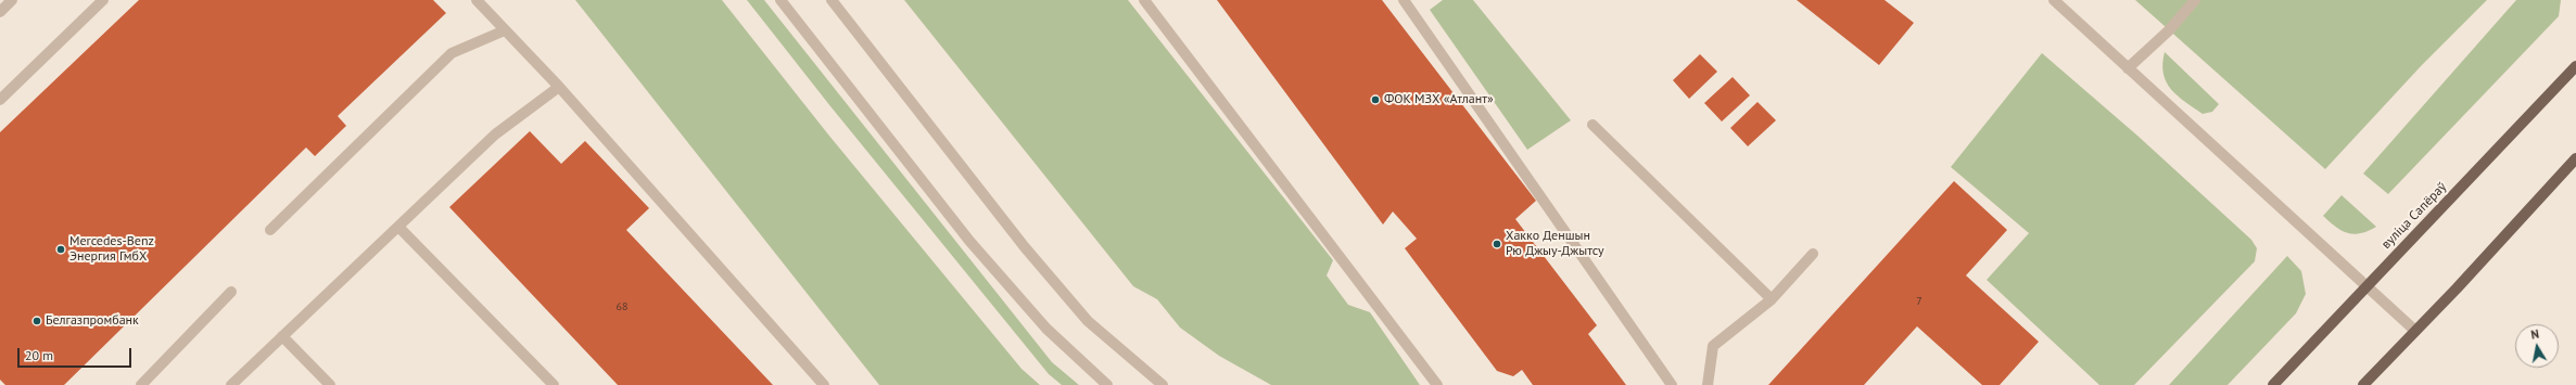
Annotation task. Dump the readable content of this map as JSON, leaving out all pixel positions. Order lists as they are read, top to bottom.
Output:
{
  "streets": {
    "main road": ["вуліца Сапёраў"]
  },
  "places": [
    "ФОК МЗХ «Атлант»",
    "Хакко Деншын Рю Джыу-Джытсу",
    "Mercedes-Benz Энергия ГмбХ",
    "Белгазпромбанк"
  ],
  "house_numbers": ["7", "68"],
  "scale_bar": "20 m",
  "north": "top"
}
